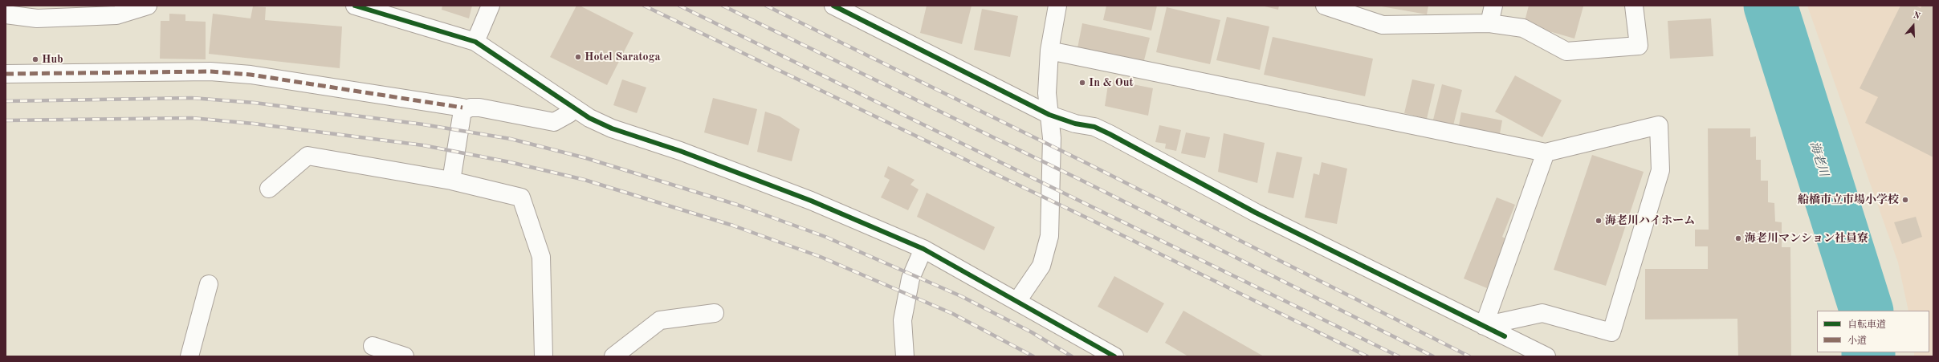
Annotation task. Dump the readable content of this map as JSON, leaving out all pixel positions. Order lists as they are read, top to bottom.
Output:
{
  "water": ["海老川"],
  "places": [
    "Hotel Saratoga",
    "Hub",
    "In & Out",
    "船橋市立市場小学校",
    "海老川ハイホーム",
    "海老川マンション社員寮"
  ],
  "legend": ["自転車道", "小道"],
  "north": "top"
}
